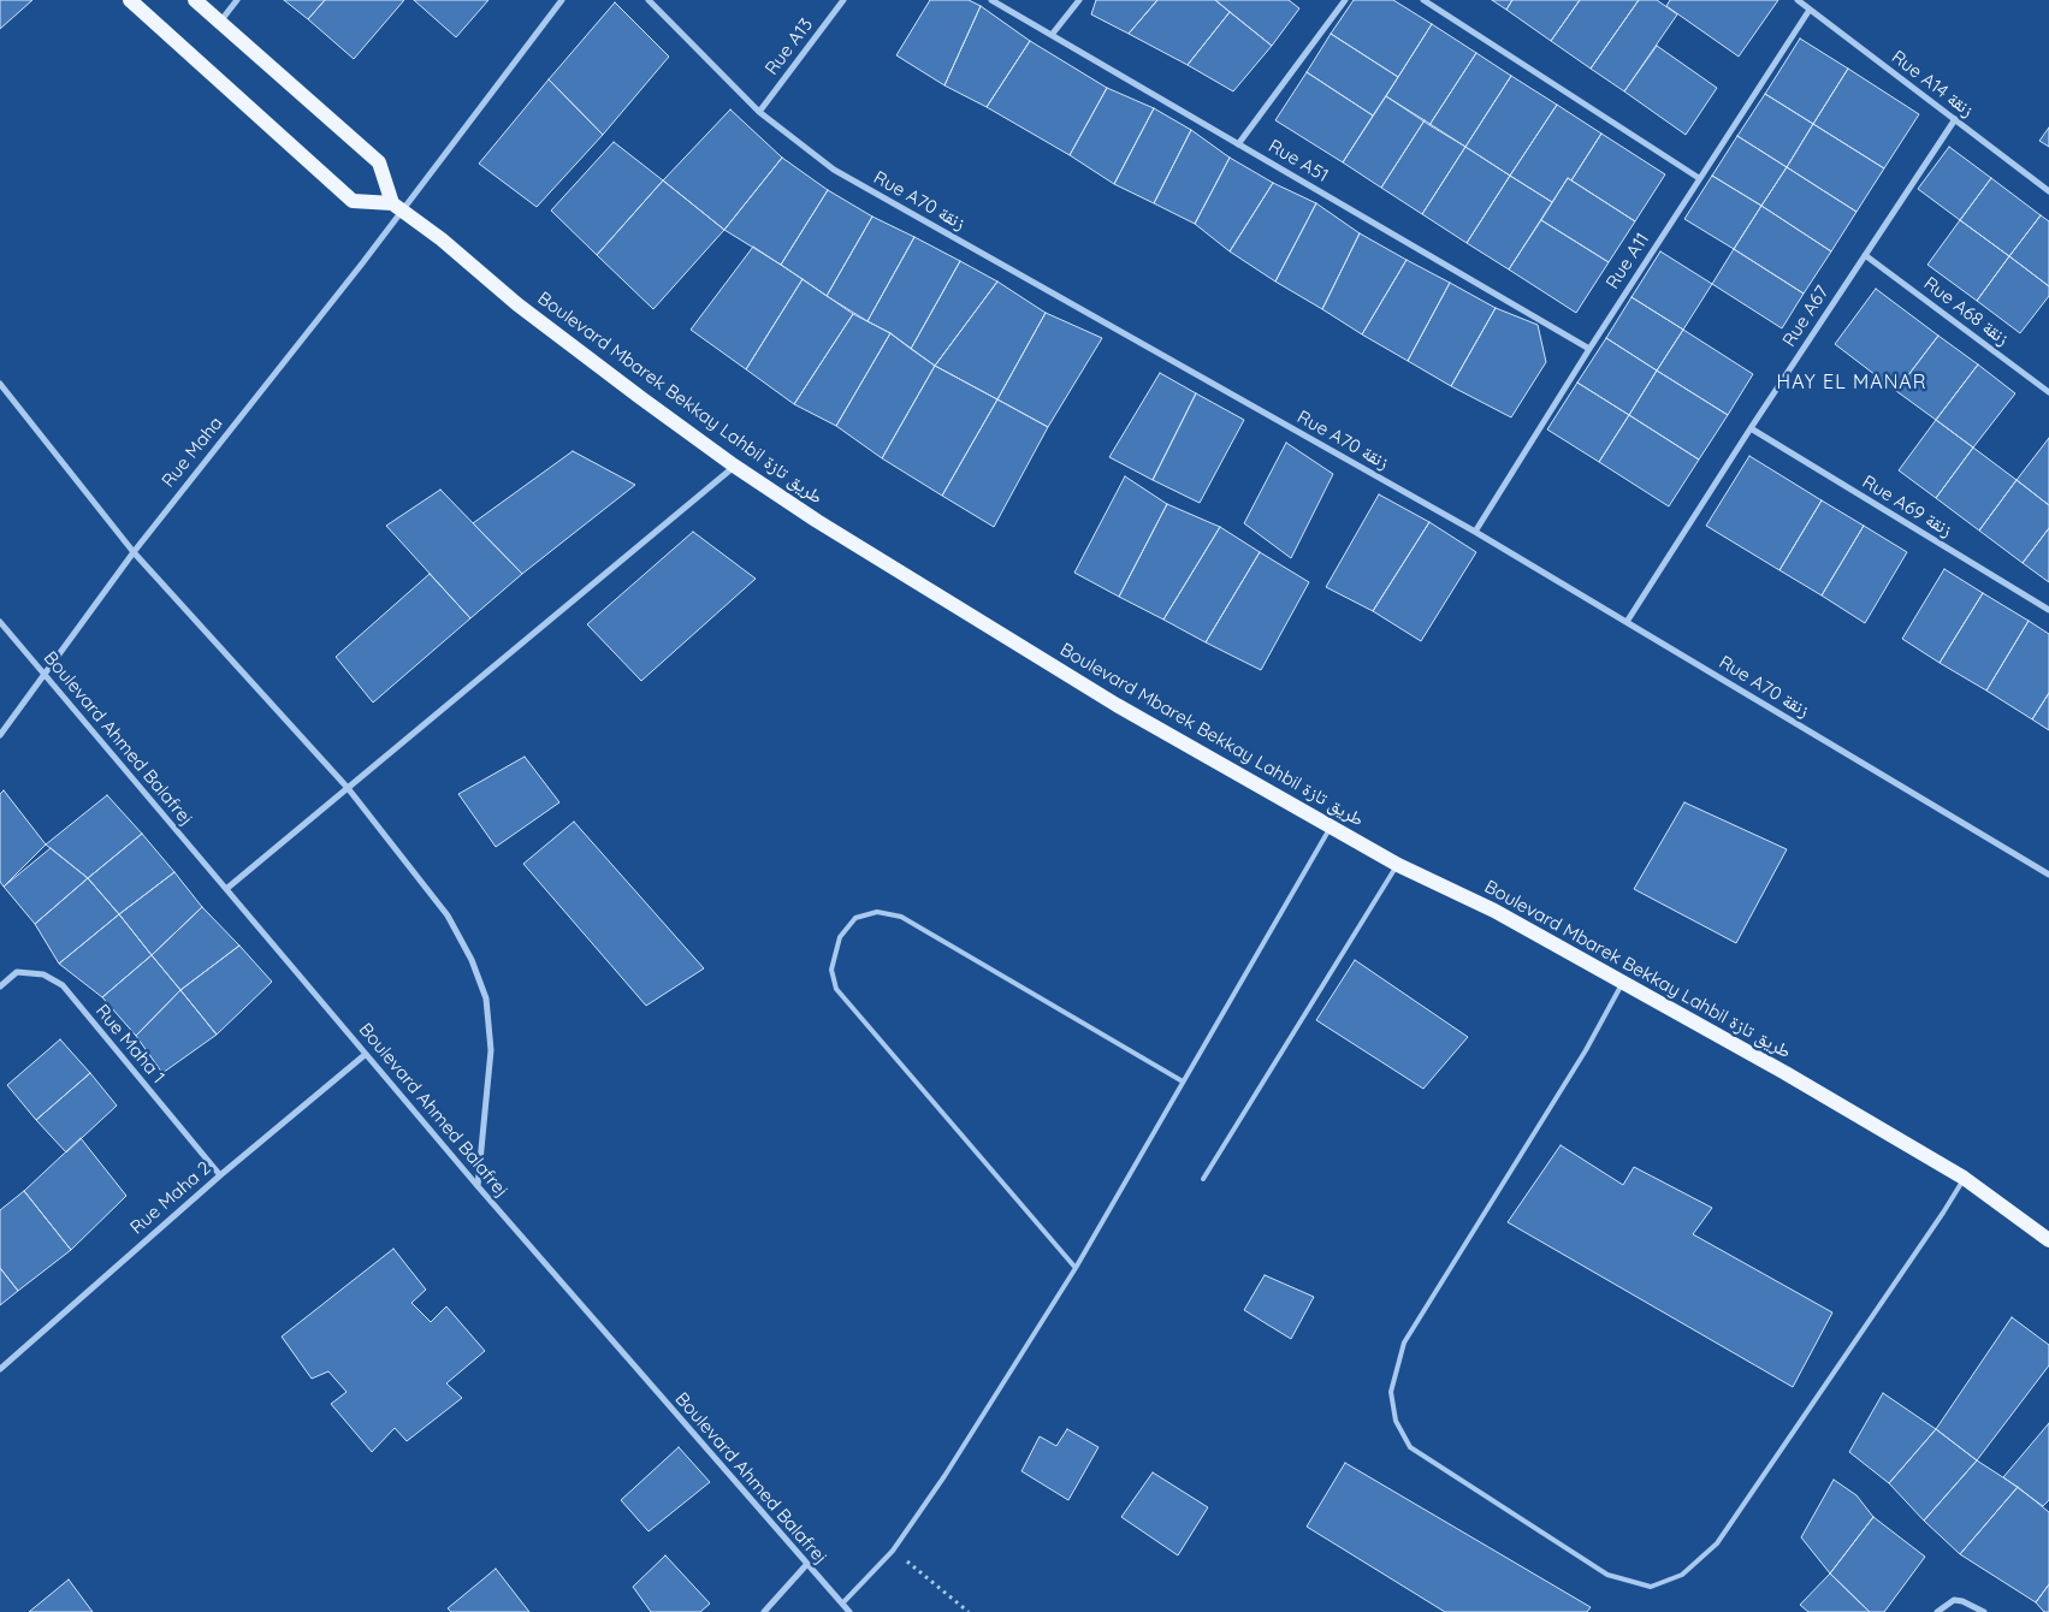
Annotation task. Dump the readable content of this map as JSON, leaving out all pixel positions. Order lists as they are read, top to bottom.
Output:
{
  "streets": {
    "main road": ["Boulevard Mbarek Bekkay Lahbil طريق تازة"],
    "street": [
      "Rue A13",
      "Rue A14 زنقة",
      "Rue A51",
      "Rue A70 زنقة",
      "Rue A11",
      "Rue A68 زنقة",
      "Rue A67",
      "Rue Maha",
      "Rue A69 زنقة",
      "Boulevard Ahmed Balafrej",
      "Rue Maha 1",
      "Rue Maha 2"
    ]
  },
  "crossings": [
    ["Rue A13", "Rue A70 زنقة"],
    ["Rue A14 زنقة", "Rue A11"],
    ["Rue A14 زنقة", "Rue A67"],
    ["Rue A51", "Rue A11"],
    ["Rue A70 زنقة", "Rue A11"],
    ["Rue A70 زنقة", "Rue A67"],
    ["Rue A68 زنقة", "Rue A67"],
    ["Rue A67", "Rue A69 زنقة"],
    ["Boulevard Mbarek Bekkay Lahbil طريق تازة", "Rue Maha"],
    ["Rue Maha", "Boulevard Ahmed Balafrej"],
    ["Boulevard Ahmed Balafrej", "Rue Maha 2"],
    ["Rue Maha 1", "Rue Maha 2"]
  ],
  "districts": ["HAY EL MANAR"]
}
